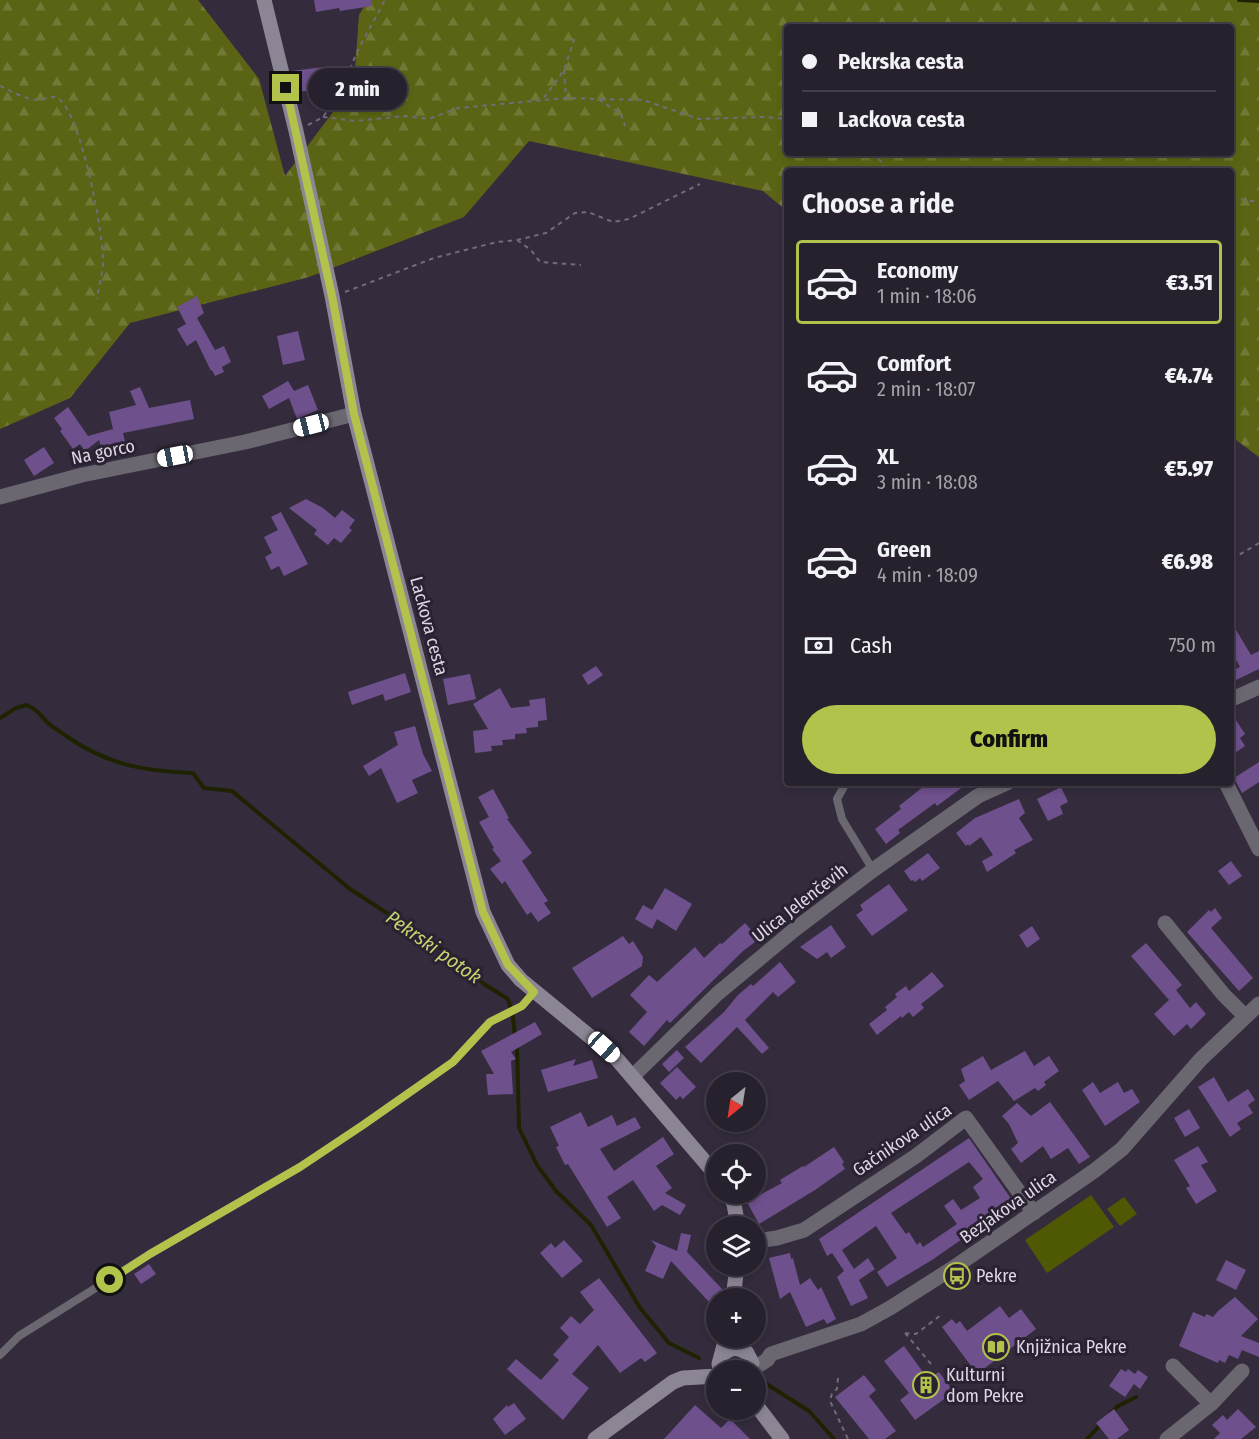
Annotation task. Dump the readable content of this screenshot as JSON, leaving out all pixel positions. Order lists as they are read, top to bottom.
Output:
{
  "streets": {
    "street": [
      "Na gorco",
      "Lackova cesta",
      "Ulica Jelenčevih",
      "Gačnikova ulica",
      "Bezjakova ulica"
    ]
  },
  "crossings": [
    ["Na gorco", "Lackova cesta"],
    ["Lackova cesta", "Ulica Jelenčevih"],
    ["Gačnikova ulica", "Bezjakova ulica"]
  ],
  "water": ["Pekrski potok"],
  "places": {
    "bus stop": ["Pekre"],
    "library": ["Knjižnica Pekre"],
    "building": ["Kulturni dom Pekre"]
  },
  "north": "bottom left",
  "page": {
    "banner": ["Pekrska cesta", "Lackova cesta"],
    "bubble": "2 min",
    "heading": "Choose a ride",
    "list": [
      {
        "name": "Economy",
        "note": "1 min · 18:06",
        "value": "€3.51"
      },
      {
        "name": "Comfort",
        "note": "2 min · 18:07",
        "value": "€4.74"
      },
      {
        "name": "XL",
        "note": "3 min · 18:08",
        "value": "€5.97"
      },
      {
        "name": "Green",
        "note": "4 min · 18:09",
        "value": "€6.98"
      }
    ],
    "pay": ["Cash", "750 m"],
    "buttons": "Confirm",
    "map_buttons": ["+", "−"]
  }
}
